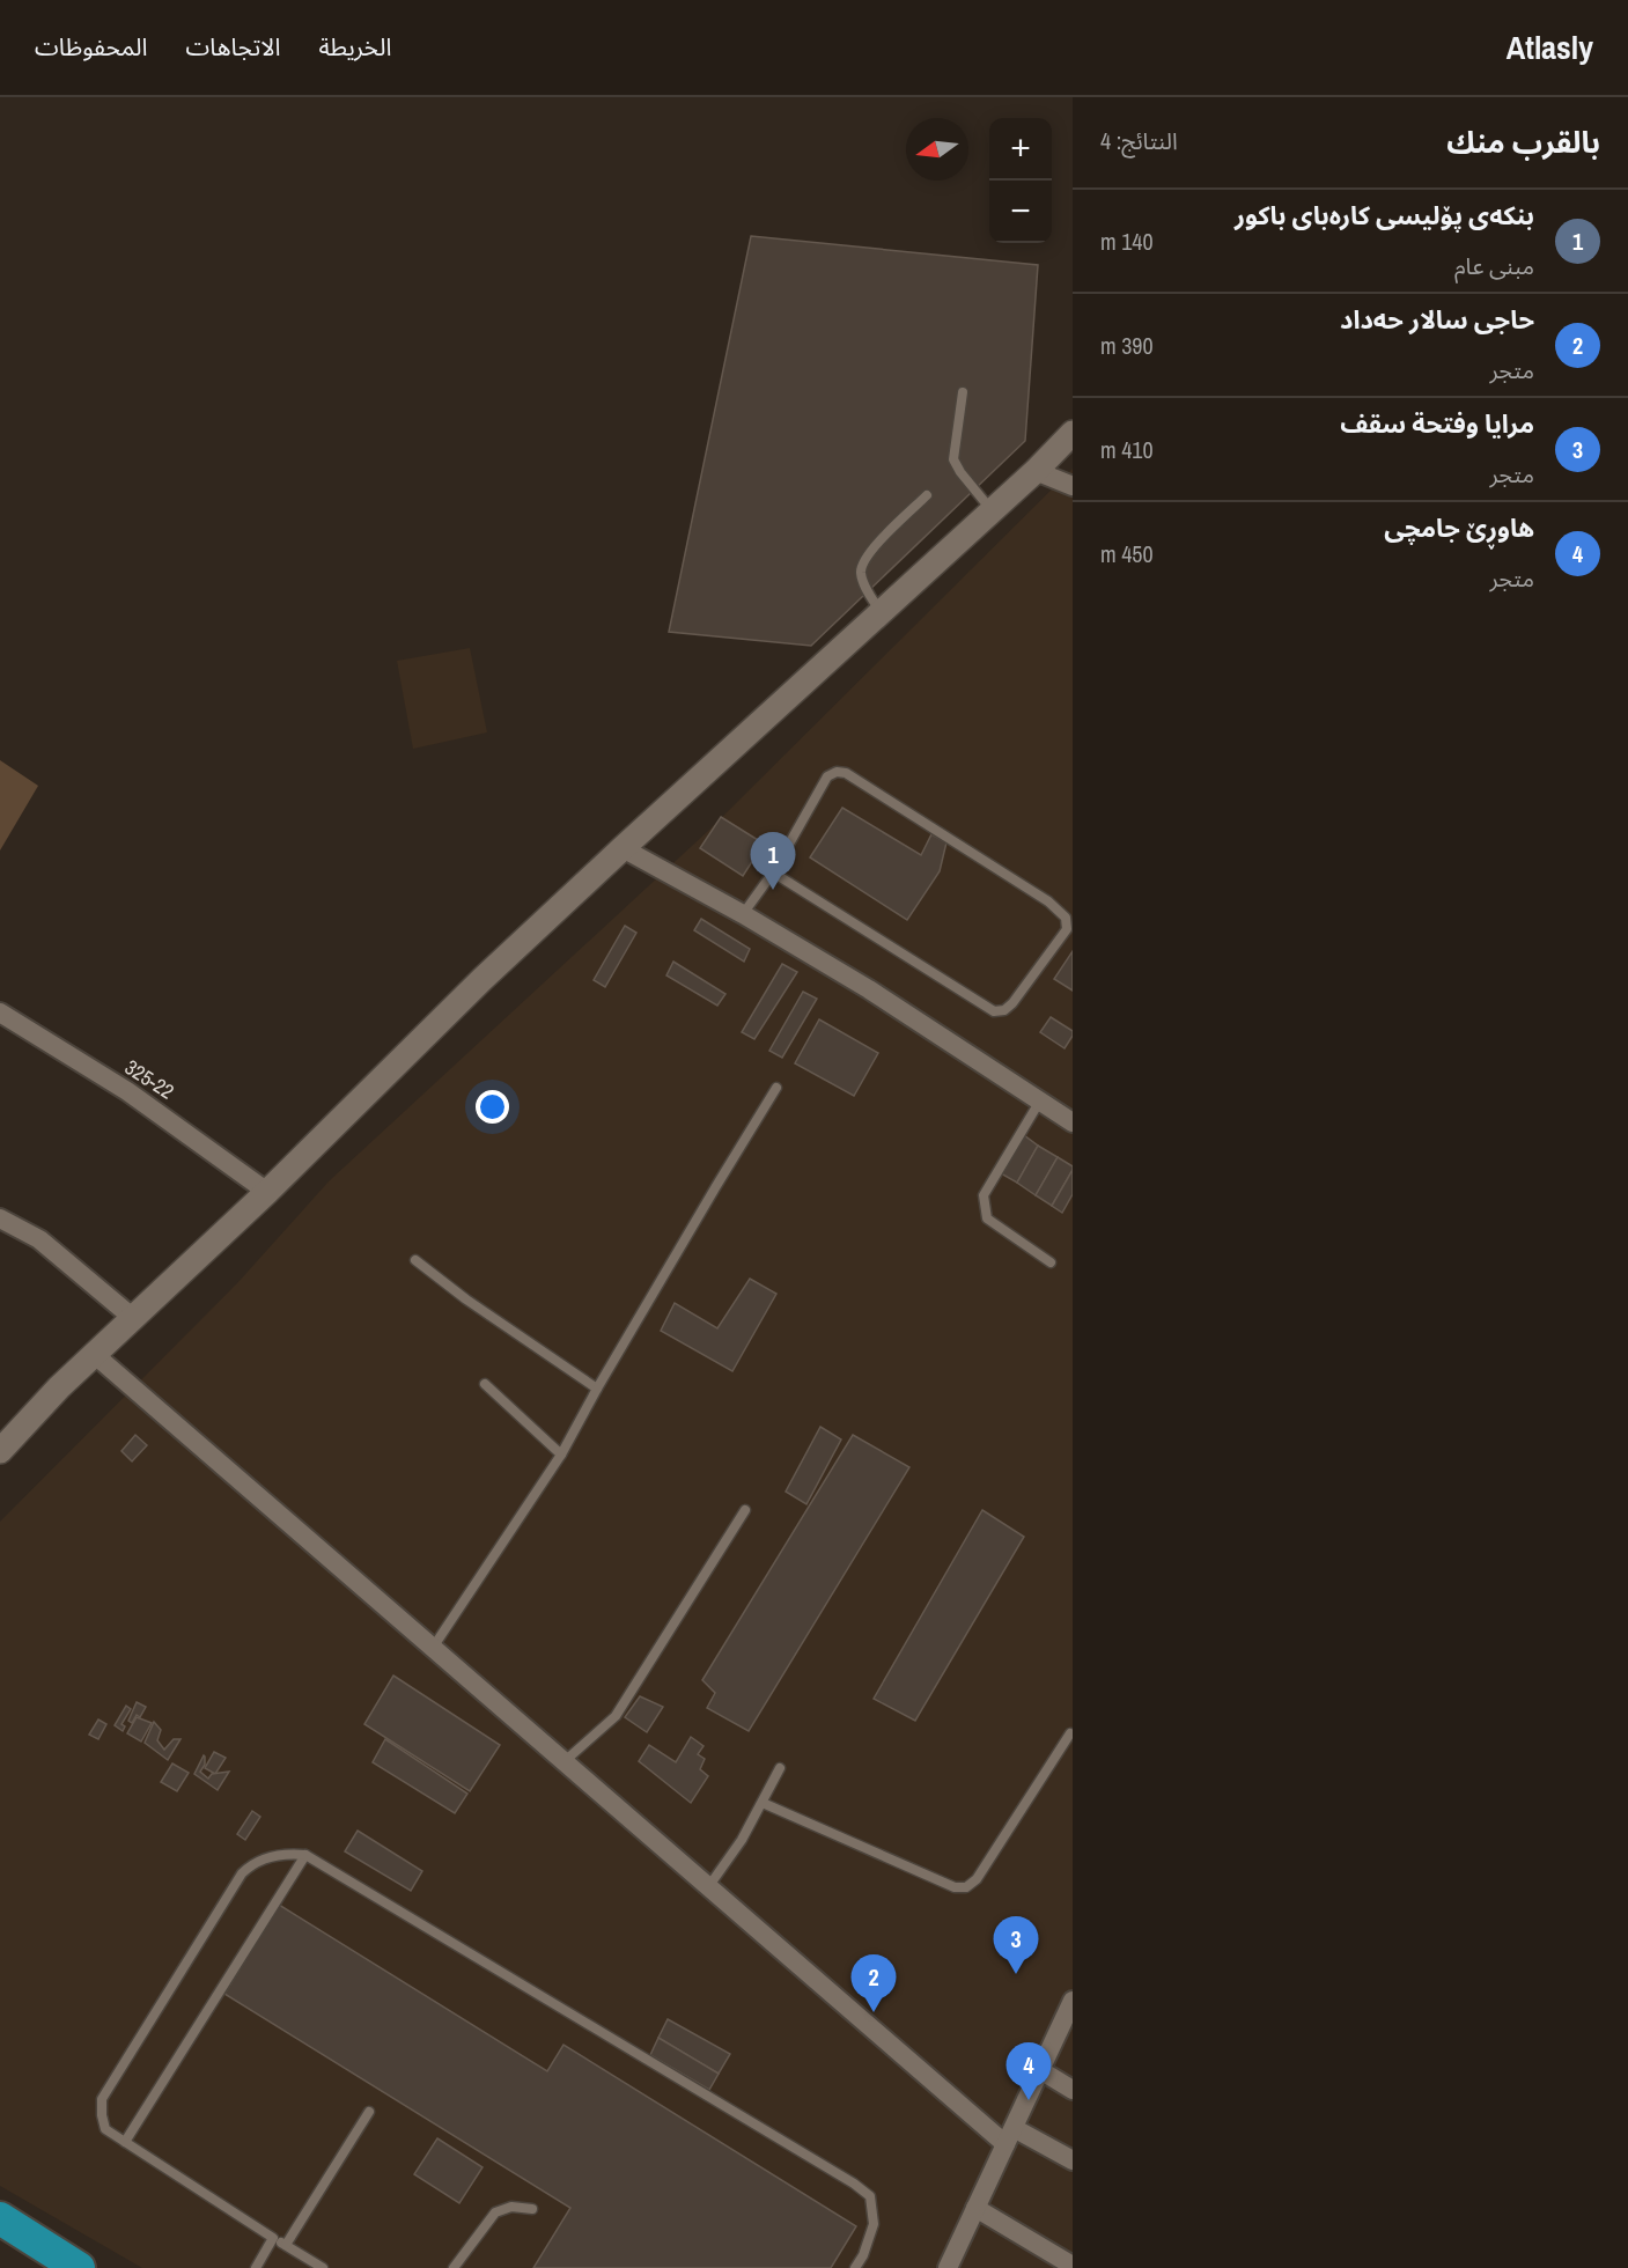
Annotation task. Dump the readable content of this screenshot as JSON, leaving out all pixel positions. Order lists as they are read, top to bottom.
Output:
{
  "streets": {
    "street": ["325-22"]
  },
  "north": "left",
  "page": {
    "header": "Atlasly",
    "nav": ["الخريطة", "الاتجاهات", "المحفوظات"],
    "heading": ["بالقرب منك", "النتائج: 4"],
    "map_buttons": ["+", "−"],
    "list": [
      {
        "mark": "1",
        "name": "بنکەی پۆلیسی کارەبای باکور",
        "note": "مبنى عام",
        "value": "140 m"
      },
      {
        "mark": "2",
        "name": "حاجی سالار حەداد",
        "note": "متجر",
        "value": "390 m"
      },
      {
        "mark": "3",
        "name": "مرايا وفتحة سقف",
        "note": "متجر",
        "value": "410 m"
      },
      {
        "mark": "4",
        "name": "هاوڕێ جامچی",
        "note": "متجر",
        "value": "450 m"
      }
    ],
    "pins": [
      "1",
      "3",
      "2",
      "4"
    ]
  }
}
